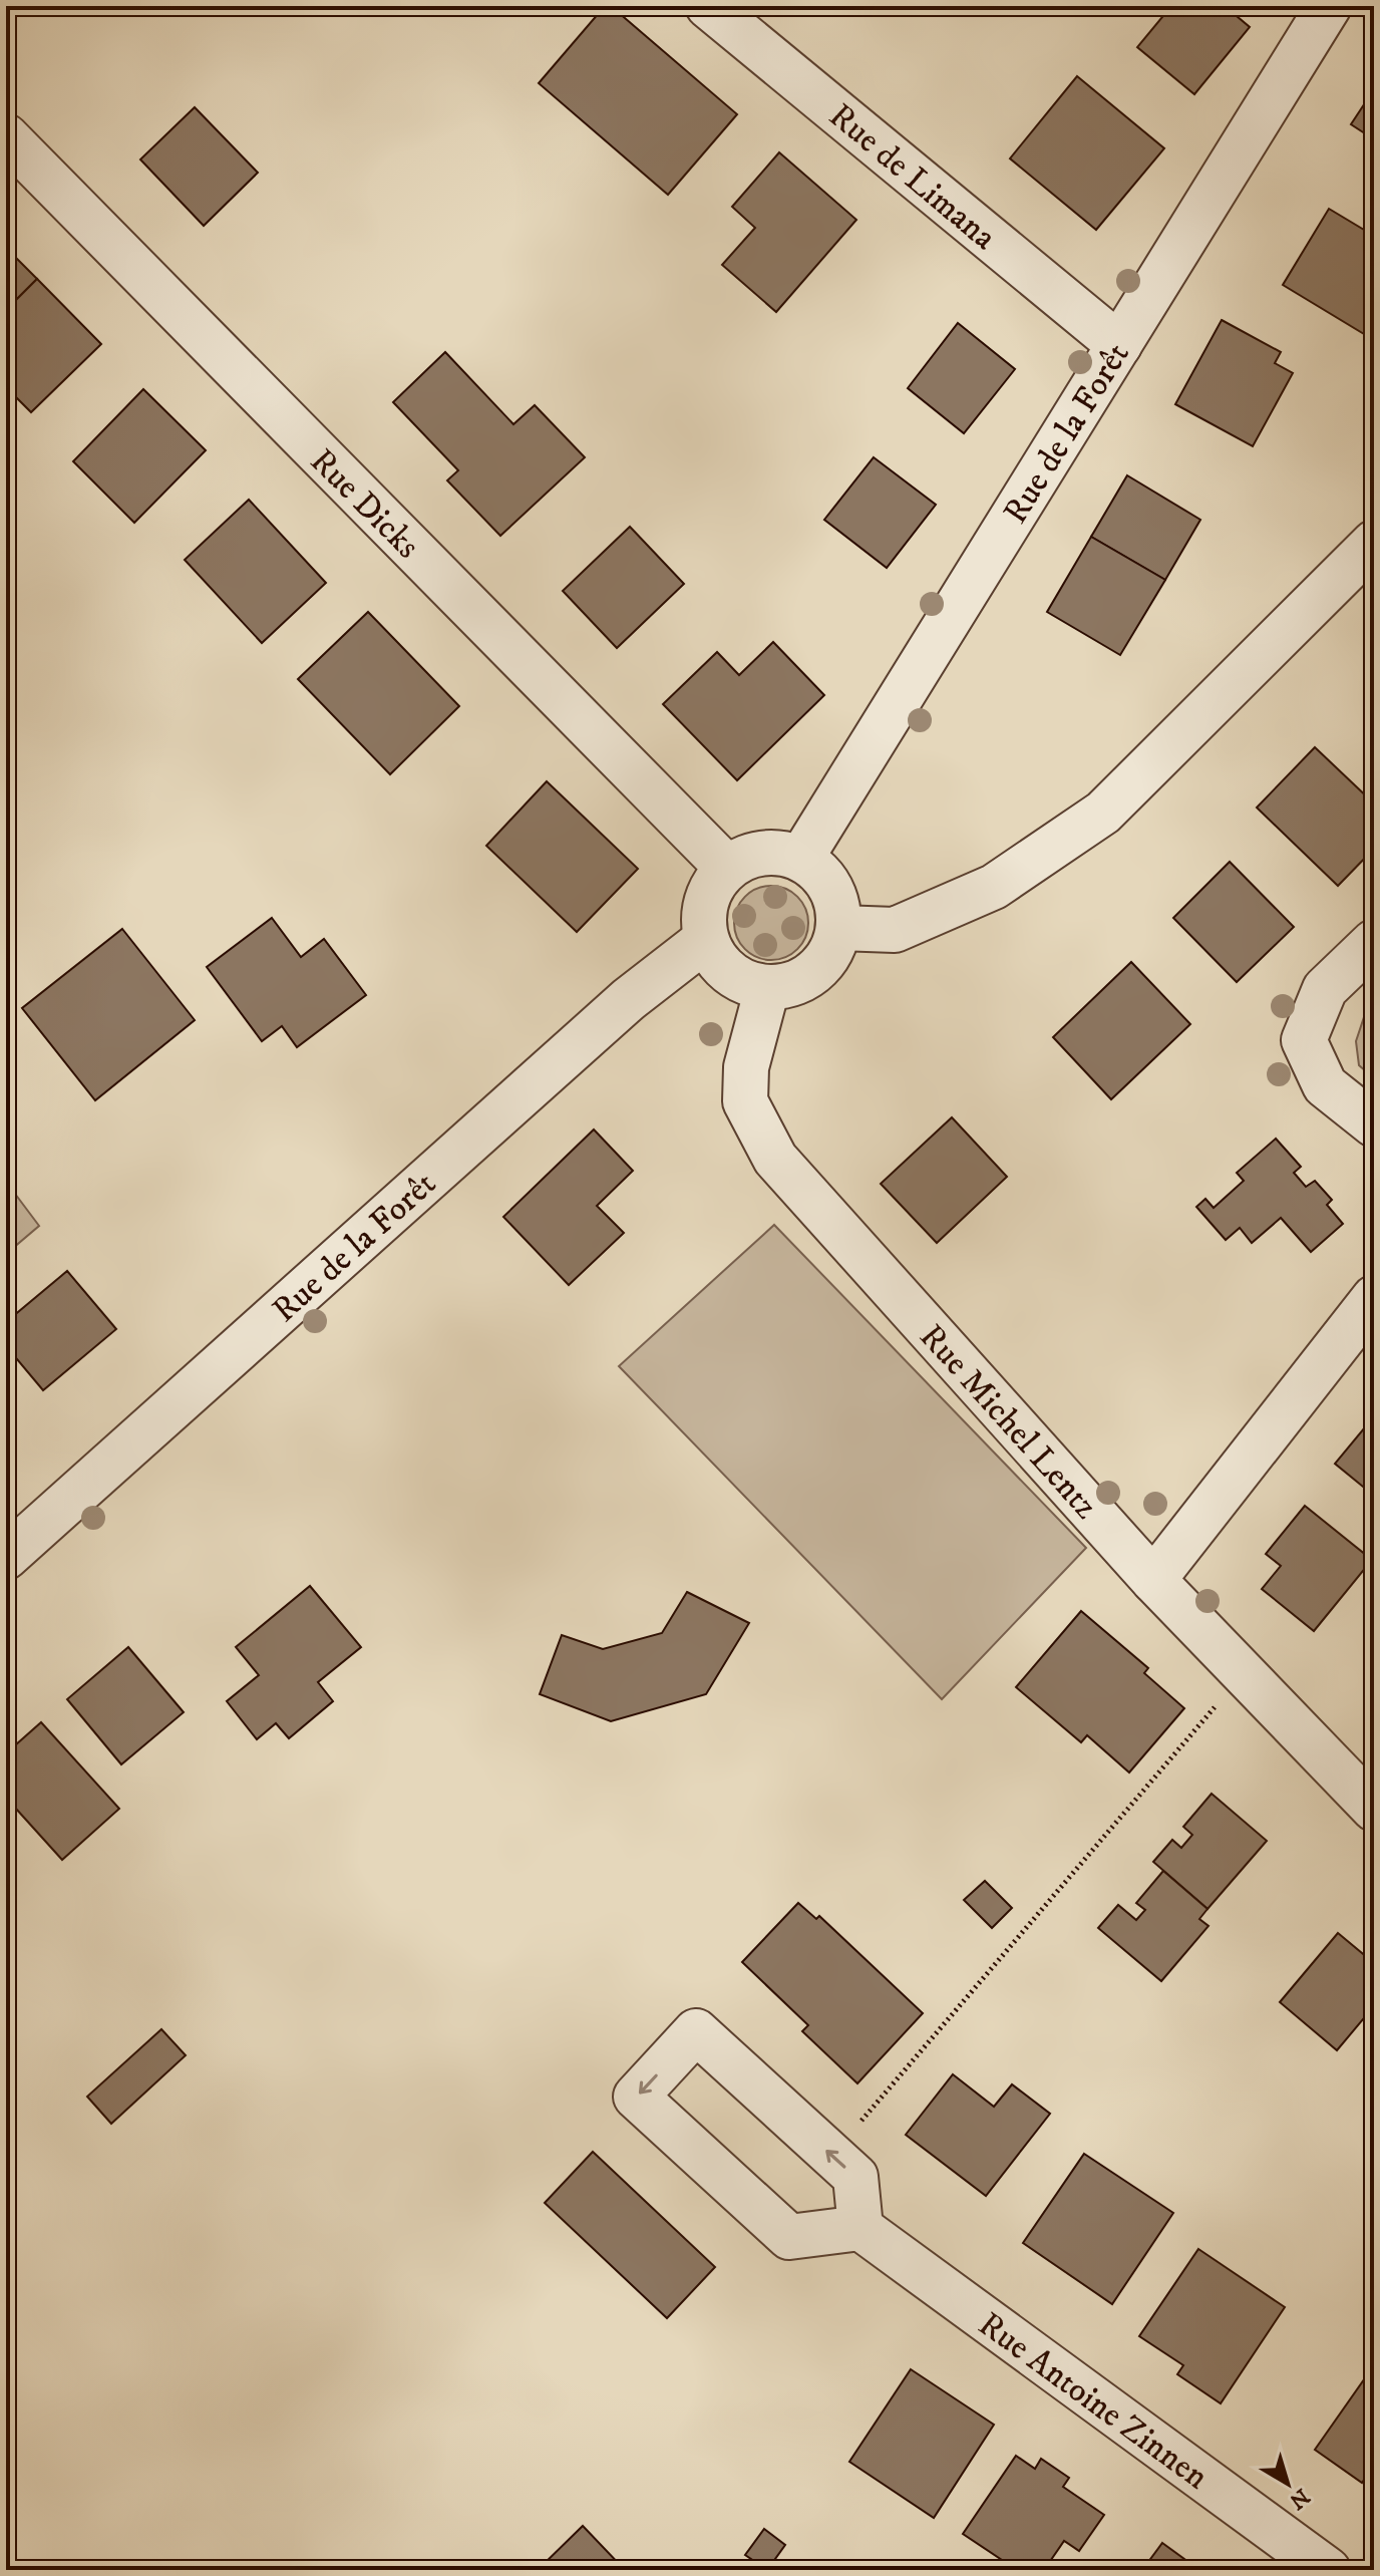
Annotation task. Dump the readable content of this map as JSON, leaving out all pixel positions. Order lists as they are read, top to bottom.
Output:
{
  "streets": {
    "street": [
      "Rue de Limana",
      "Rue de la Forêt",
      "Rue Dicks",
      "Rue Michel Lentz",
      "Rue Antoine Zinnen"
    ]
  },
  "crossings": [
    ["Rue de Limana", "Rue de la Forêt"],
    ["Rue de la Forêt", "Rue Dicks"],
    ["Rue de la Forêt", "Rue Michel Lentz"],
    ["Rue Dicks", "Rue Michel Lentz"]
  ],
  "north": "bottom right"
}
